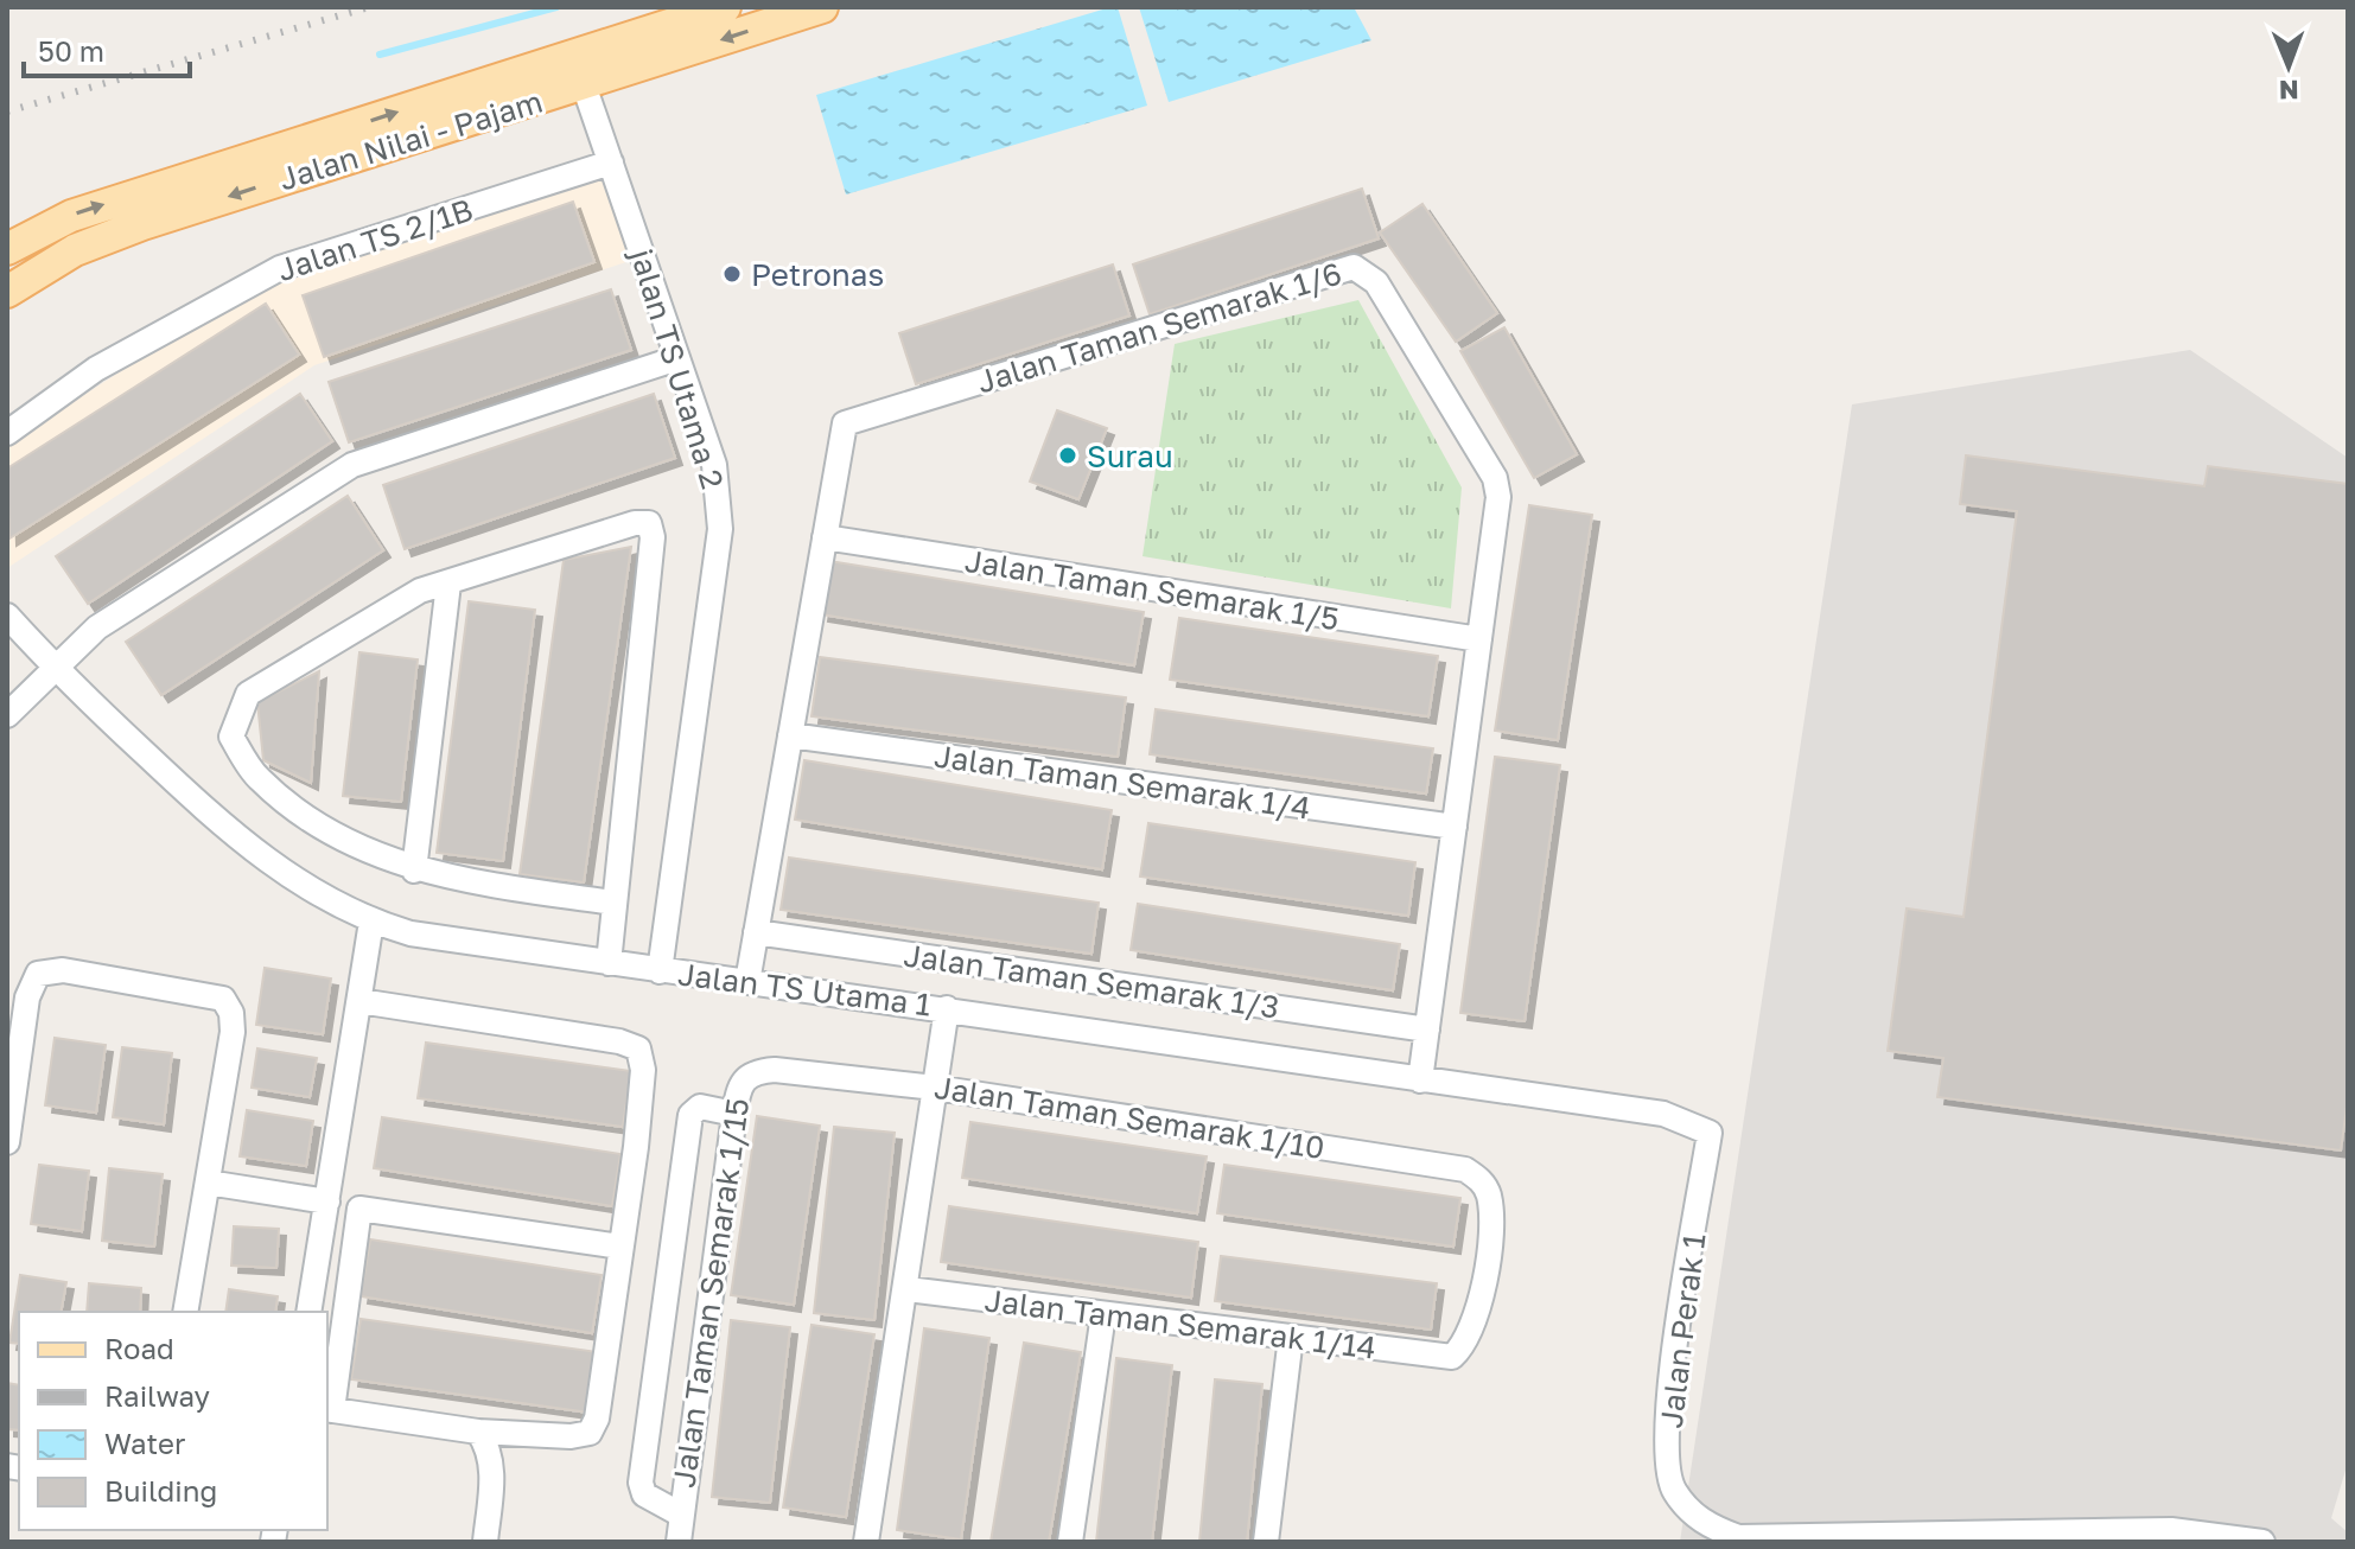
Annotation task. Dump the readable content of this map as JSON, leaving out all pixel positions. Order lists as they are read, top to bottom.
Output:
{
  "streets": {
    "main road": ["Jalan Nilai - Pajam"],
    "street": [
      "Jalan TS 2/1B",
      "Jalan Taman Semarak 1/6",
      "jalan TS Utama 2",
      "Jalan Taman Semarak 1/5",
      "Jalan Taman Semarak 1/4",
      "Jalan Taman Semarak 1/3",
      "Jalan TS Utama 1",
      "Jalan Taman Semarak 1/10",
      "Jalan Taman Semarak 1/15",
      "Jalan Taman Semarak 1/14",
      "Jalan Perak 1"
    ]
  },
  "crossings": [
    ["Jalan Nilai - Pajam", "jalan TS Utama 2"],
    ["Jalan TS 2/1B", "jalan TS Utama 2"],
    ["Jalan Taman Semarak 1/6", "Jalan Taman Semarak 1/5"],
    ["Jalan Taman Semarak 1/6", "Jalan Taman Semarak 1/4"],
    ["Jalan Taman Semarak 1/6", "Jalan Taman Semarak 1/3"],
    ["Jalan Taman Semarak 1/6", "Jalan TS Utama 1"],
    ["jalan TS Utama 2", "Jalan TS Utama 1"],
    ["Jalan TS Utama 1", "Jalan Perak 1"],
    ["Jalan Taman Semarak 1/10", "Jalan Taman Semarak 1/15"],
    ["Jalan Taman Semarak 1/10", "Jalan Taman Semarak 1/14"]
  ],
  "places": ["Petronas", "Surau"],
  "legend": [
    "Road",
    "Railway",
    "Water",
    "Building"
  ],
  "scale_bar": "50 m",
  "north": "bottom"
}
